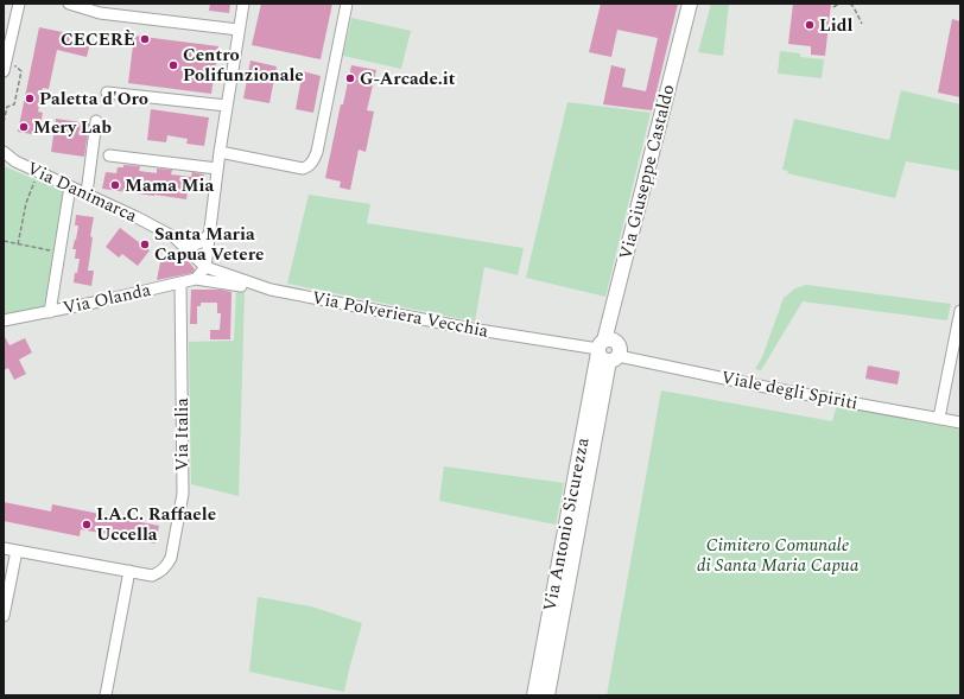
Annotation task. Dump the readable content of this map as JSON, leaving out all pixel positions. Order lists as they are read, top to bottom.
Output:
{
  "streets": {
    "street": [
      "Via Giuseppe Castaldo",
      "Via Danimarca",
      "Via Olanda",
      "Via Polveriera Vecchia",
      "Viale degli Spiriti",
      "Via Italia",
      "Via Antonio Sicurezza"
    ]
  },
  "crossings": [
    ["Via Giuseppe Castaldo", "Via Polveriera Vecchia"],
    ["Via Giuseppe Castaldo", "Viale degli Spiriti"],
    ["Via Giuseppe Castaldo", "Via Antonio Sicurezza"],
    ["Via Danimarca", "Via Polveriera Vecchia"],
    ["Via Olanda", "Via Italia"],
    ["Via Polveriera Vecchia", "Viale degli Spiriti"],
    ["Via Polveriera Vecchia", "Via Antonio Sicurezza"],
    ["Viale degli Spiriti", "Via Antonio Sicurezza"]
  ],
  "parks": ["Cimitero Comunale di Santa Maria Capua"],
  "places": [
    "Lidl",
    "CECERÈ",
    "Centro Polifunzionale",
    "G-Arcade.it",
    "Paletta d'Oro",
    "Mery Lab",
    "Mama Mia",
    "Santa Maria Capua Vetere",
    "I.A.C. Raffaele Uccella"
  ]
}
